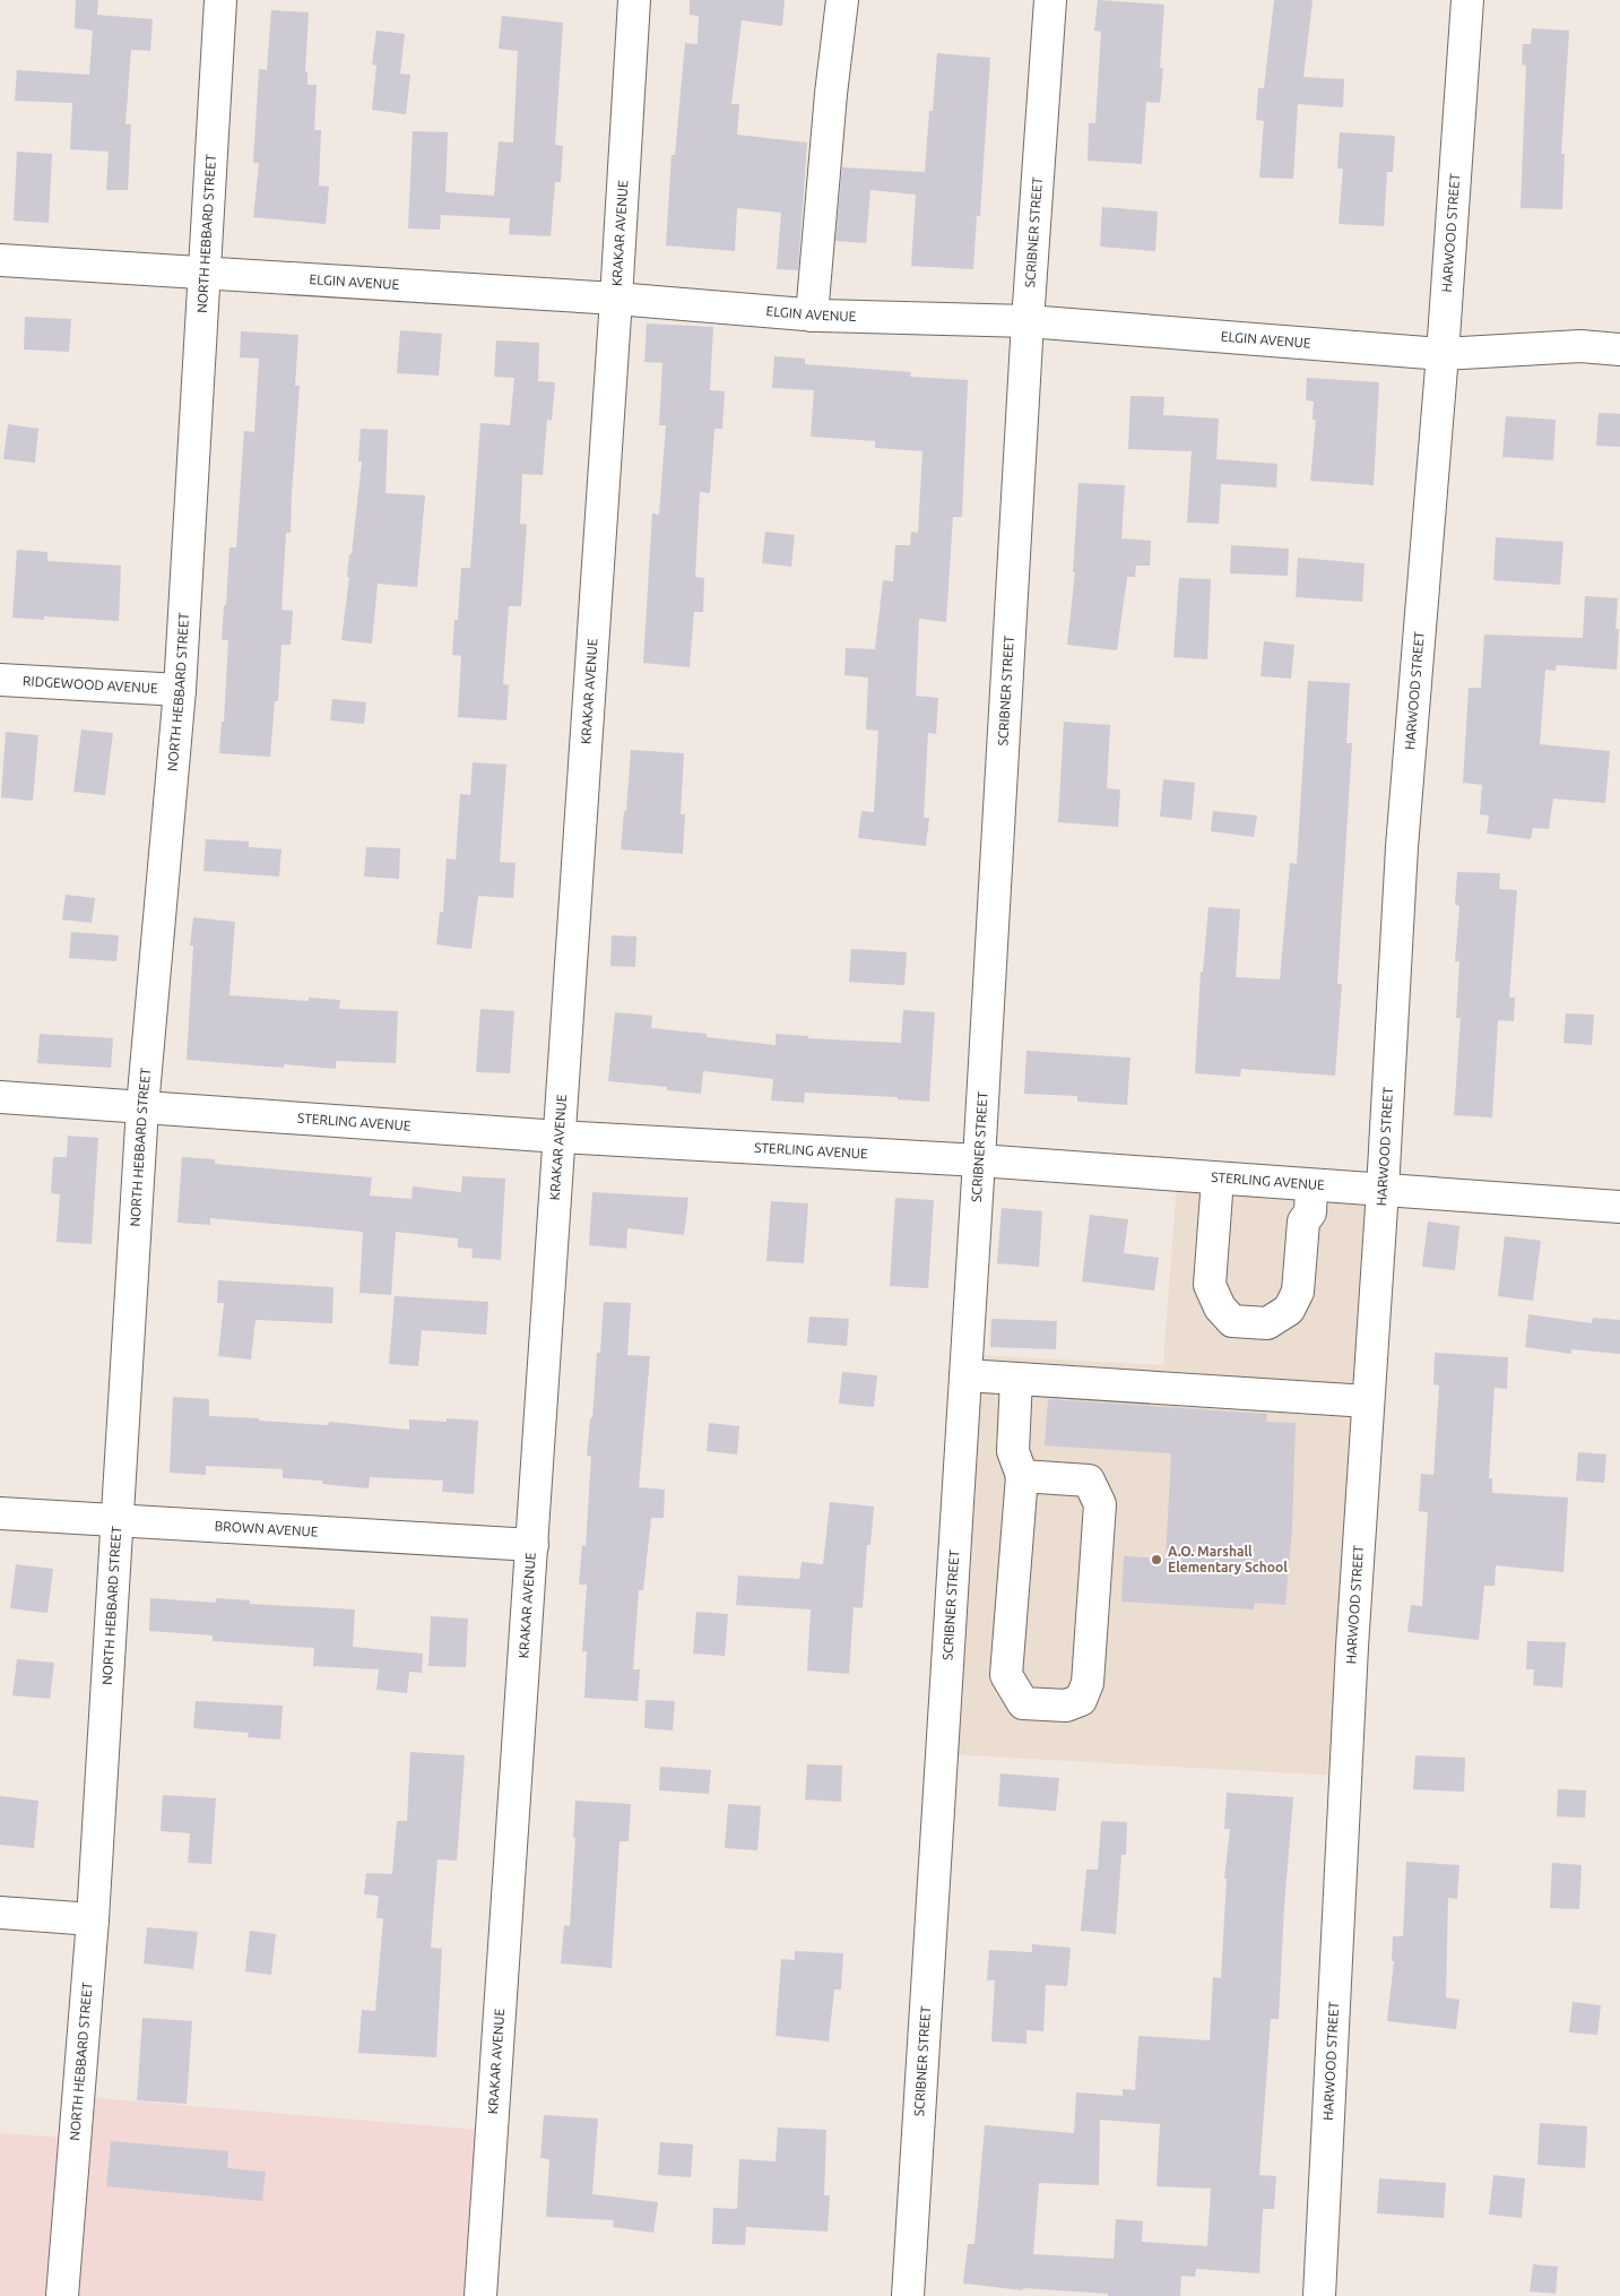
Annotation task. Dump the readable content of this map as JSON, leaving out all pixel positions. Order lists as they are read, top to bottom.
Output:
{
  "streets": {
    "street": [
      "SCRIBNER STREET",
      "NORTH HEBBARD STREET",
      "KRAKAR AVENUE",
      "HARWOOD STREET",
      "ELGIN AVENUE",
      "RIDGEWOOD AVENUE",
      "STERLING AVENUE",
      "BROWN AVENUE"
    ]
  },
  "crossings": [
    ["SCRIBNER STREET", "ELGIN AVENUE"],
    ["SCRIBNER STREET", "STERLING AVENUE"],
    ["NORTH HEBBARD STREET", "ELGIN AVENUE"],
    ["NORTH HEBBARD STREET", "RIDGEWOOD AVENUE"],
    ["NORTH HEBBARD STREET", "STERLING AVENUE"],
    ["NORTH HEBBARD STREET", "BROWN AVENUE"],
    ["KRAKAR AVENUE", "ELGIN AVENUE"],
    ["KRAKAR AVENUE", "STERLING AVENUE"],
    ["KRAKAR AVENUE", "BROWN AVENUE"],
    ["HARWOOD STREET", "ELGIN AVENUE"],
    ["HARWOOD STREET", "STERLING AVENUE"]
  ],
  "places": ["A.O. Marshall Elementary School"]
}
